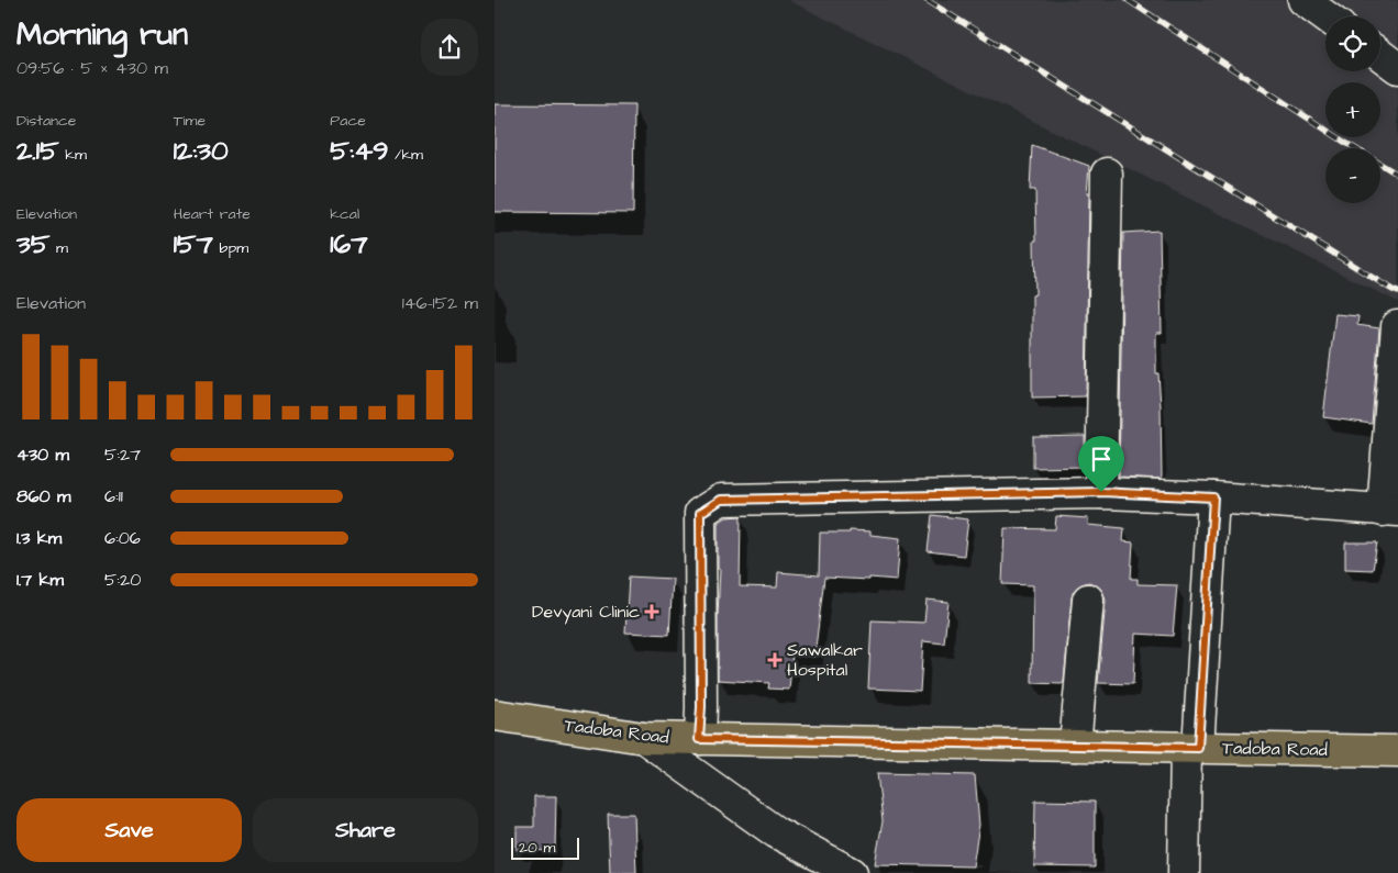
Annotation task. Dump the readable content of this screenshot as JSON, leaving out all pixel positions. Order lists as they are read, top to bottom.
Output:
{
  "streets": {
    "main road": ["Tadoba Road"]
  },
  "places": {
    "health": ["Devyani Clinic", "Sawalkar Hospital"]
  },
  "scale_bar": "20 m",
  "page": {
    "heading": ["Morning run", "09:56 · 5 × 430 m"],
    "map_buttons": ["+", "−"],
    "stats": [
      ["Distance", "2.15 km"],
      ["Time", "12:30"],
      ["Pace", "5:49 /km"],
      ["Elevation", "35 m"],
      ["Heart rate", "157 bpm"],
      ["kcal", "167"]
    ],
    "chart": ["Elevation", "146–152 m"],
    "list": [
      {
        "name": "430 m",
        "note": "5:27"
      },
      {
        "name": "860 m",
        "note": "6:11"
      },
      {
        "name": "1.3 km",
        "note": "6:06"
      },
      {
        "name": "1.7 km",
        "note": "5:20"
      }
    ],
    "buttons": ["Save", "Share"],
    "scale": "20 m"
  }
}
